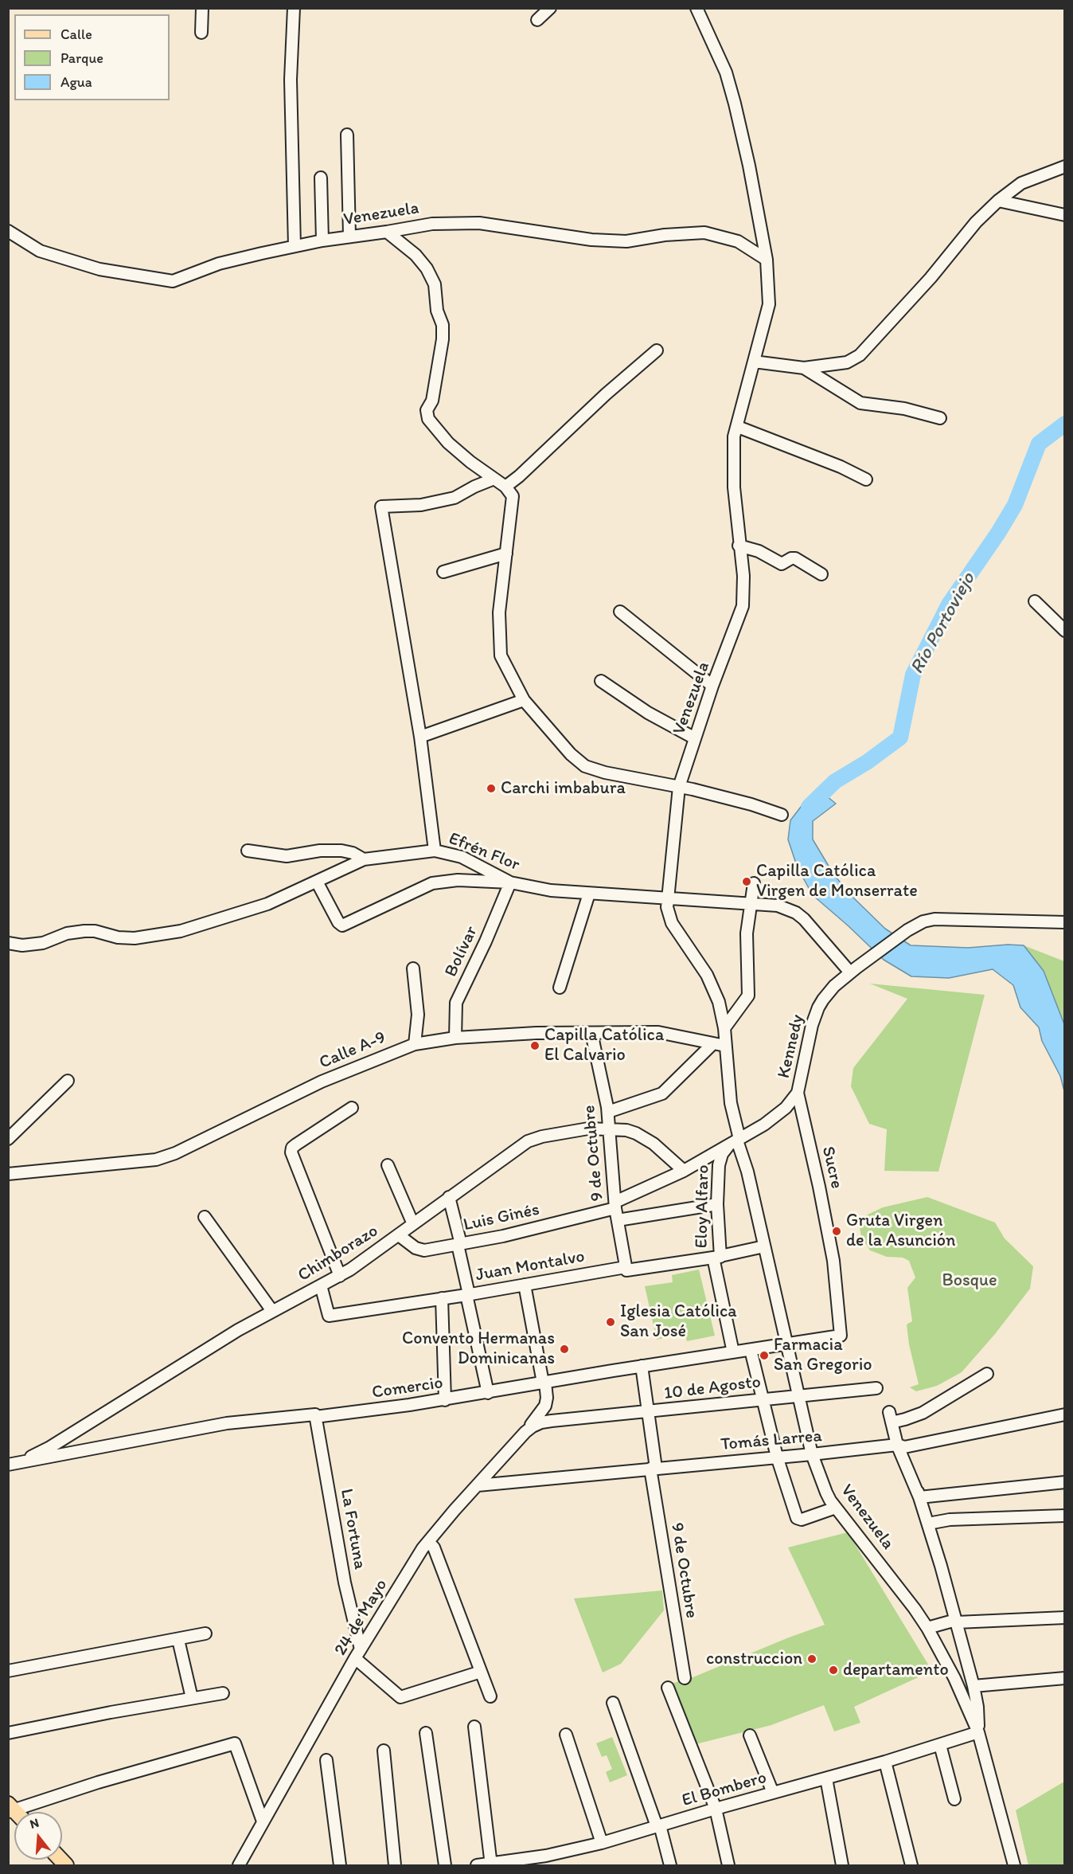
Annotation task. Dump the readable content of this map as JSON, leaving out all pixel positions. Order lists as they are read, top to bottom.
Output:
{
  "streets": {
    "street": [
      "Venezuela",
      "Efrén Flor",
      "Bolívar",
      "Kennedy",
      "Calle A-9",
      "9 de Octubre",
      "Sucre",
      "Eloy Alfaro",
      "Luis Ginés",
      "Chimborazo",
      "Juan Montalvo",
      "Comercio",
      "10 de Agosto",
      "Tomás Larrea",
      "La Fortuna",
      "24 de Mayo",
      "El Bombero"
    ]
  },
  "crossings": [
    ["Venezuela", "Efrén Flor"],
    ["Venezuela", "Kennedy"],
    ["Venezuela", "Calle A-9"],
    ["Venezuela", "Eloy Alfaro"],
    ["Venezuela", "Luis Ginés"],
    ["Venezuela", "Juan Montalvo"],
    ["Venezuela", "Comercio"],
    ["Venezuela", "10 de Agosto"],
    ["Venezuela", "Tomás Larrea"],
    ["Venezuela", "El Bombero"],
    ["Efrén Flor", "Bolívar"],
    ["Efrén Flor", "Kennedy"],
    ["Bolívar", "Calle A-9"],
    ["Kennedy", "Sucre"],
    ["Kennedy", "Eloy Alfaro"],
    ["Kennedy", "Luis Ginés"],
    ["Calle A-9", "9 de Octubre"],
    ["9 de Octubre", "Luis Ginés"],
    ["9 de Octubre", "Chimborazo"],
    ["9 de Octubre", "Juan Montalvo"],
    ["9 de Octubre", "Comercio"],
    ["9 de Octubre", "10 de Agosto"],
    ["9 de Octubre", "Tomás Larrea"],
    ["Sucre", "Comercio"],
    ["Eloy Alfaro", "Luis Ginés"],
    ["Eloy Alfaro", "Juan Montalvo"],
    ["Eloy Alfaro", "Comercio"],
    ["Luis Ginés", "Chimborazo"],
    ["Chimborazo", "Juan Montalvo"],
    ["Chimborazo", "Comercio"],
    ["Comercio", "La Fortuna"],
    ["10 de Agosto", "24 de Mayo"],
    ["Tomás Larrea", "24 de Mayo"],
    ["La Fortuna", "24 de Mayo"]
  ],
  "water": ["Río Portoviejo"],
  "parks": ["Bosque"],
  "places": [
    "Carchi imbabura",
    "Capilla Católica Virgen de Monserrate",
    "Capilla Católica El Calvario",
    "Gruta Virgen de la Asunción",
    "Iglesia Católica San José",
    "Convento Hermanas Dominicanas",
    "Farmacia San Gregorio",
    "construccion",
    "departamento"
  ],
  "legend": ["Calle", "Parque", "Agua"],
  "north": "top"
}
